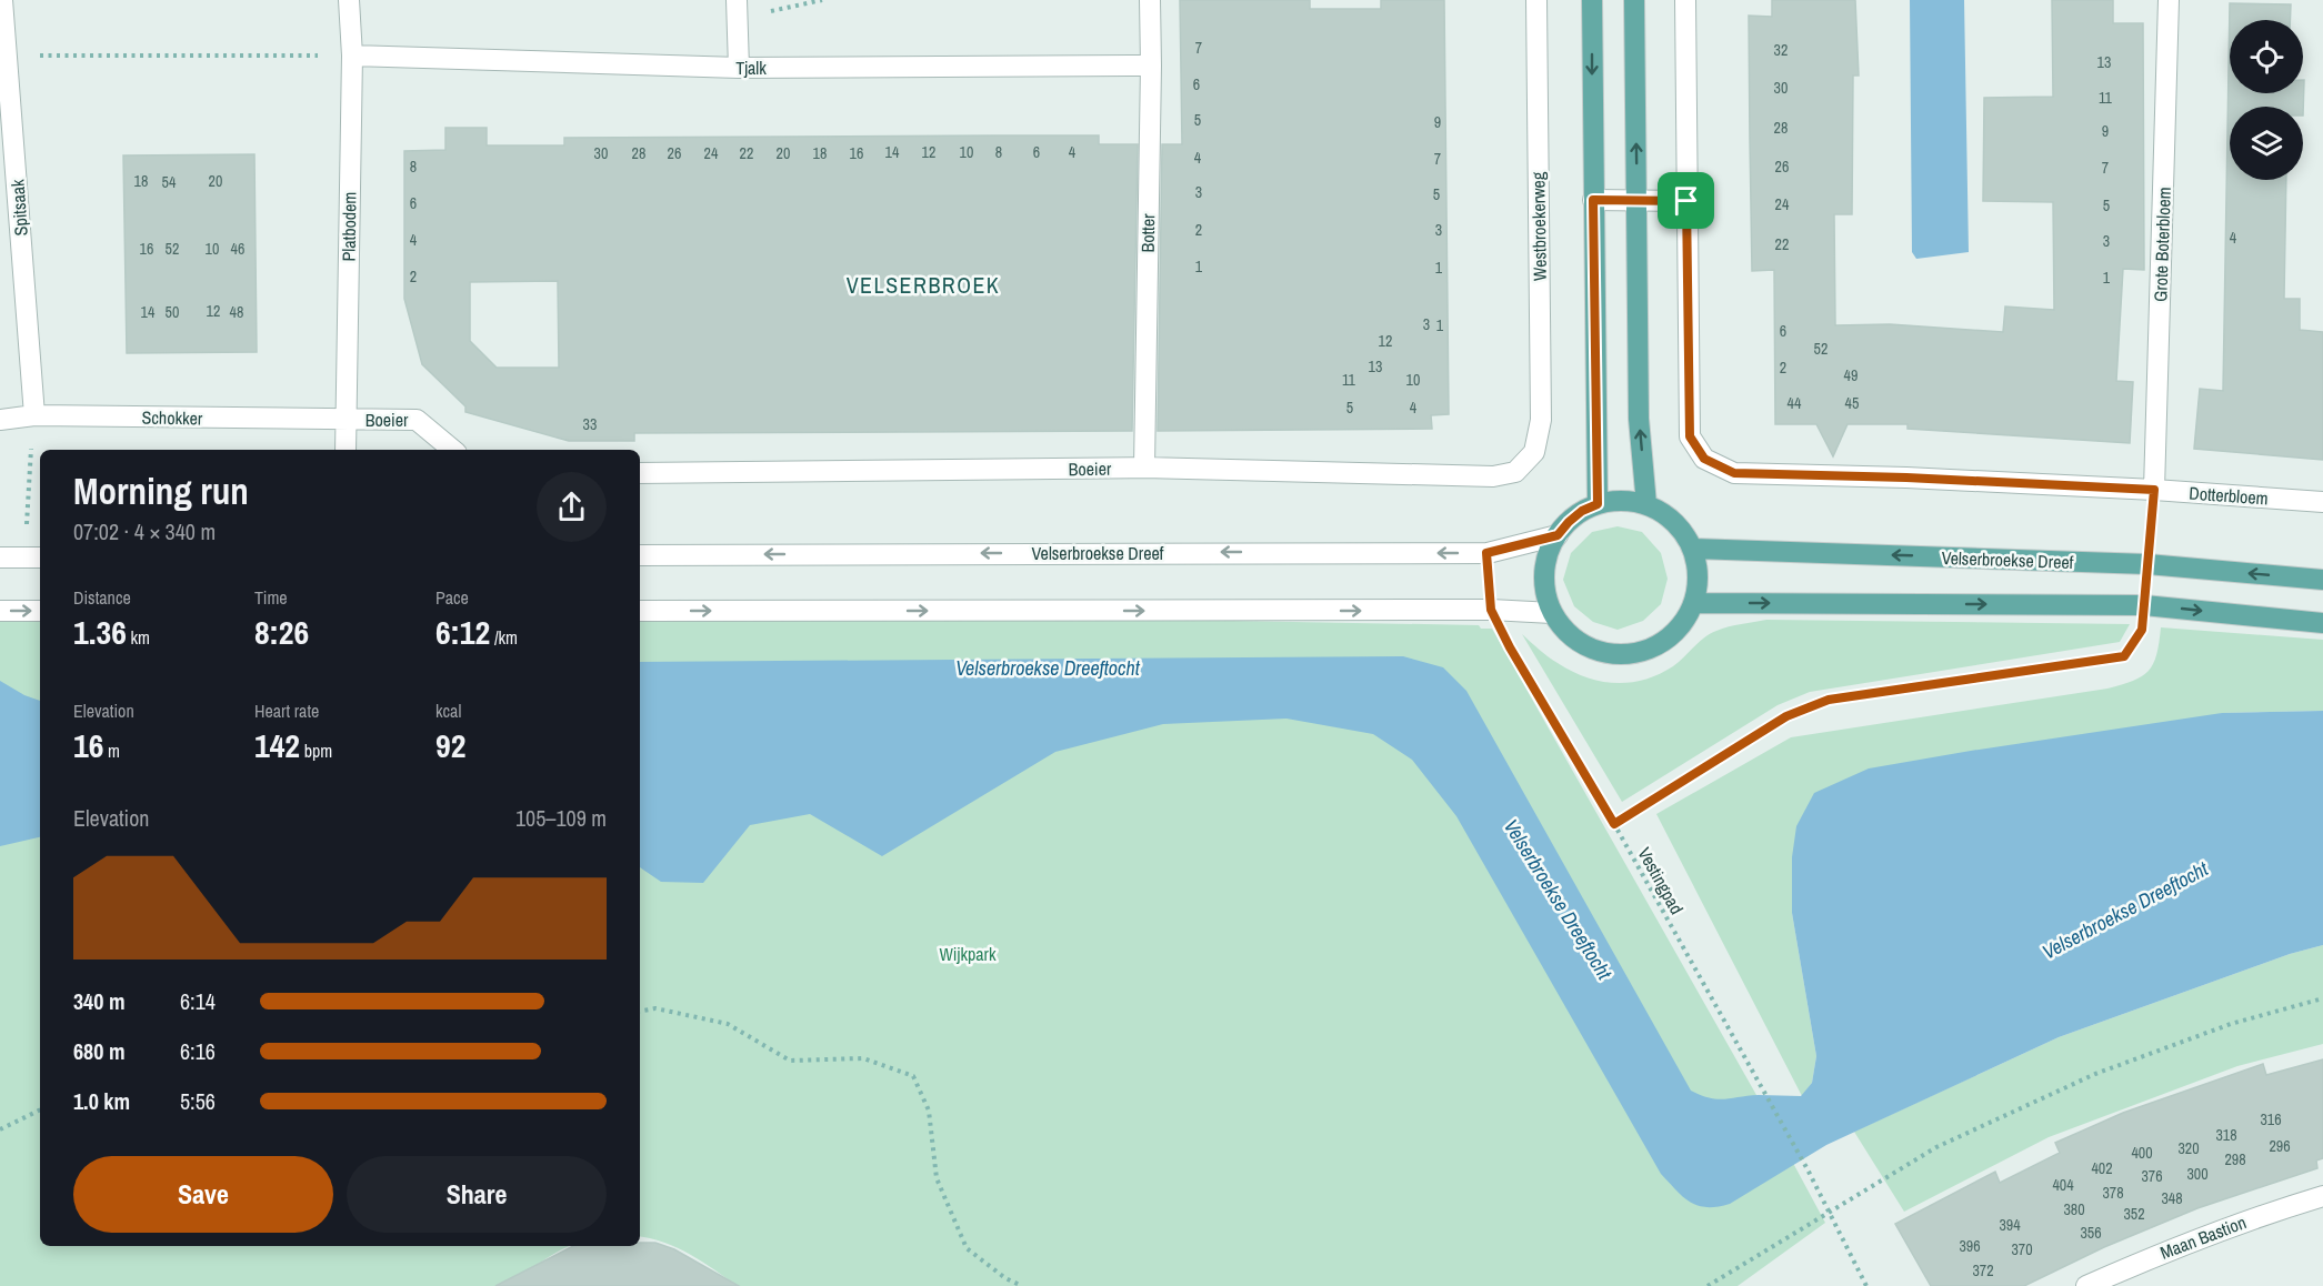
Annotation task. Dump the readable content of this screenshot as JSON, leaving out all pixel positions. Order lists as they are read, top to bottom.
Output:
{
  "streets": {
    "main road": ["Velserbroekse Dreef"],
    "street": [
      "Tjalk",
      "Spitsaak",
      "Platbodem",
      "Westbroekerweg",
      "Botter",
      "Grote Boterbloem",
      "Schokker",
      "Boeier",
      "Dotterbloem",
      "Maan Bastion"
    ],
    "path": ["Vestingpad"]
  },
  "crossings": [
    ["Tjalk", "Platbodem"],
    ["Tjalk", "Botter"],
    ["Spitsaak", "Schokker"],
    ["Platbodem", "Schokker"],
    ["Platbodem", "Boeier"],
    ["Westbroekerweg", "Boeier"],
    ["Botter", "Boeier"],
    ["Grote Boterbloem", "Dotterbloem"],
    ["Schokker", "Boeier"]
  ],
  "districts": ["VELSERBROEK"],
  "water": ["Velserbroekse Dreeftocht"],
  "parks": ["Wijkpark"],
  "house_numbers": [
    "7",
    "32",
    "13",
    "6",
    "30",
    "11",
    "5",
    "9",
    "28",
    "9",
    "14",
    "12",
    "10",
    "8",
    "6",
    "4",
    "30",
    "28",
    "26",
    "24",
    "22",
    "20",
    "18",
    "16",
    "4",
    "7",
    "8",
    "26",
    "7",
    "18",
    "20",
    "54",
    "3",
    "5",
    "6",
    "24",
    "5",
    "2",
    "3",
    "4",
    "4",
    "3",
    "22",
    "16",
    "52",
    "10",
    "46",
    "1",
    "1",
    "2",
    "1",
    "12",
    "14",
    "50",
    "48",
    "3",
    "1",
    "6",
    "12",
    "52",
    "13",
    "2",
    "49",
    "11",
    "10",
    "44",
    "45",
    "5",
    "4",
    "33",
    "316",
    "318",
    "296",
    "320",
    "400",
    "298",
    "402",
    "300",
    "376",
    "404",
    "378",
    "348",
    "380",
    "352",
    "394",
    "356",
    "396",
    "370",
    "372"
  ],
  "page": {
    "heading": ["Morning run", "07:02 · 4 × 340 m"],
    "stats": [
      ["Distance", "1.36 km"],
      ["Time", "8:26"],
      ["Pace", "6:12 /km"],
      ["Elevation", "16 m"],
      ["Heart rate", "142 bpm"],
      ["kcal", "92"]
    ],
    "chart": ["Elevation", "105–109 m"],
    "list": [
      {
        "name": "340 m",
        "note": "6:14"
      },
      {
        "name": "680 m",
        "note": "6:16"
      },
      {
        "name": "1.0 km",
        "note": "5:56"
      }
    ],
    "buttons": ["Save", "Share"]
  }
}
